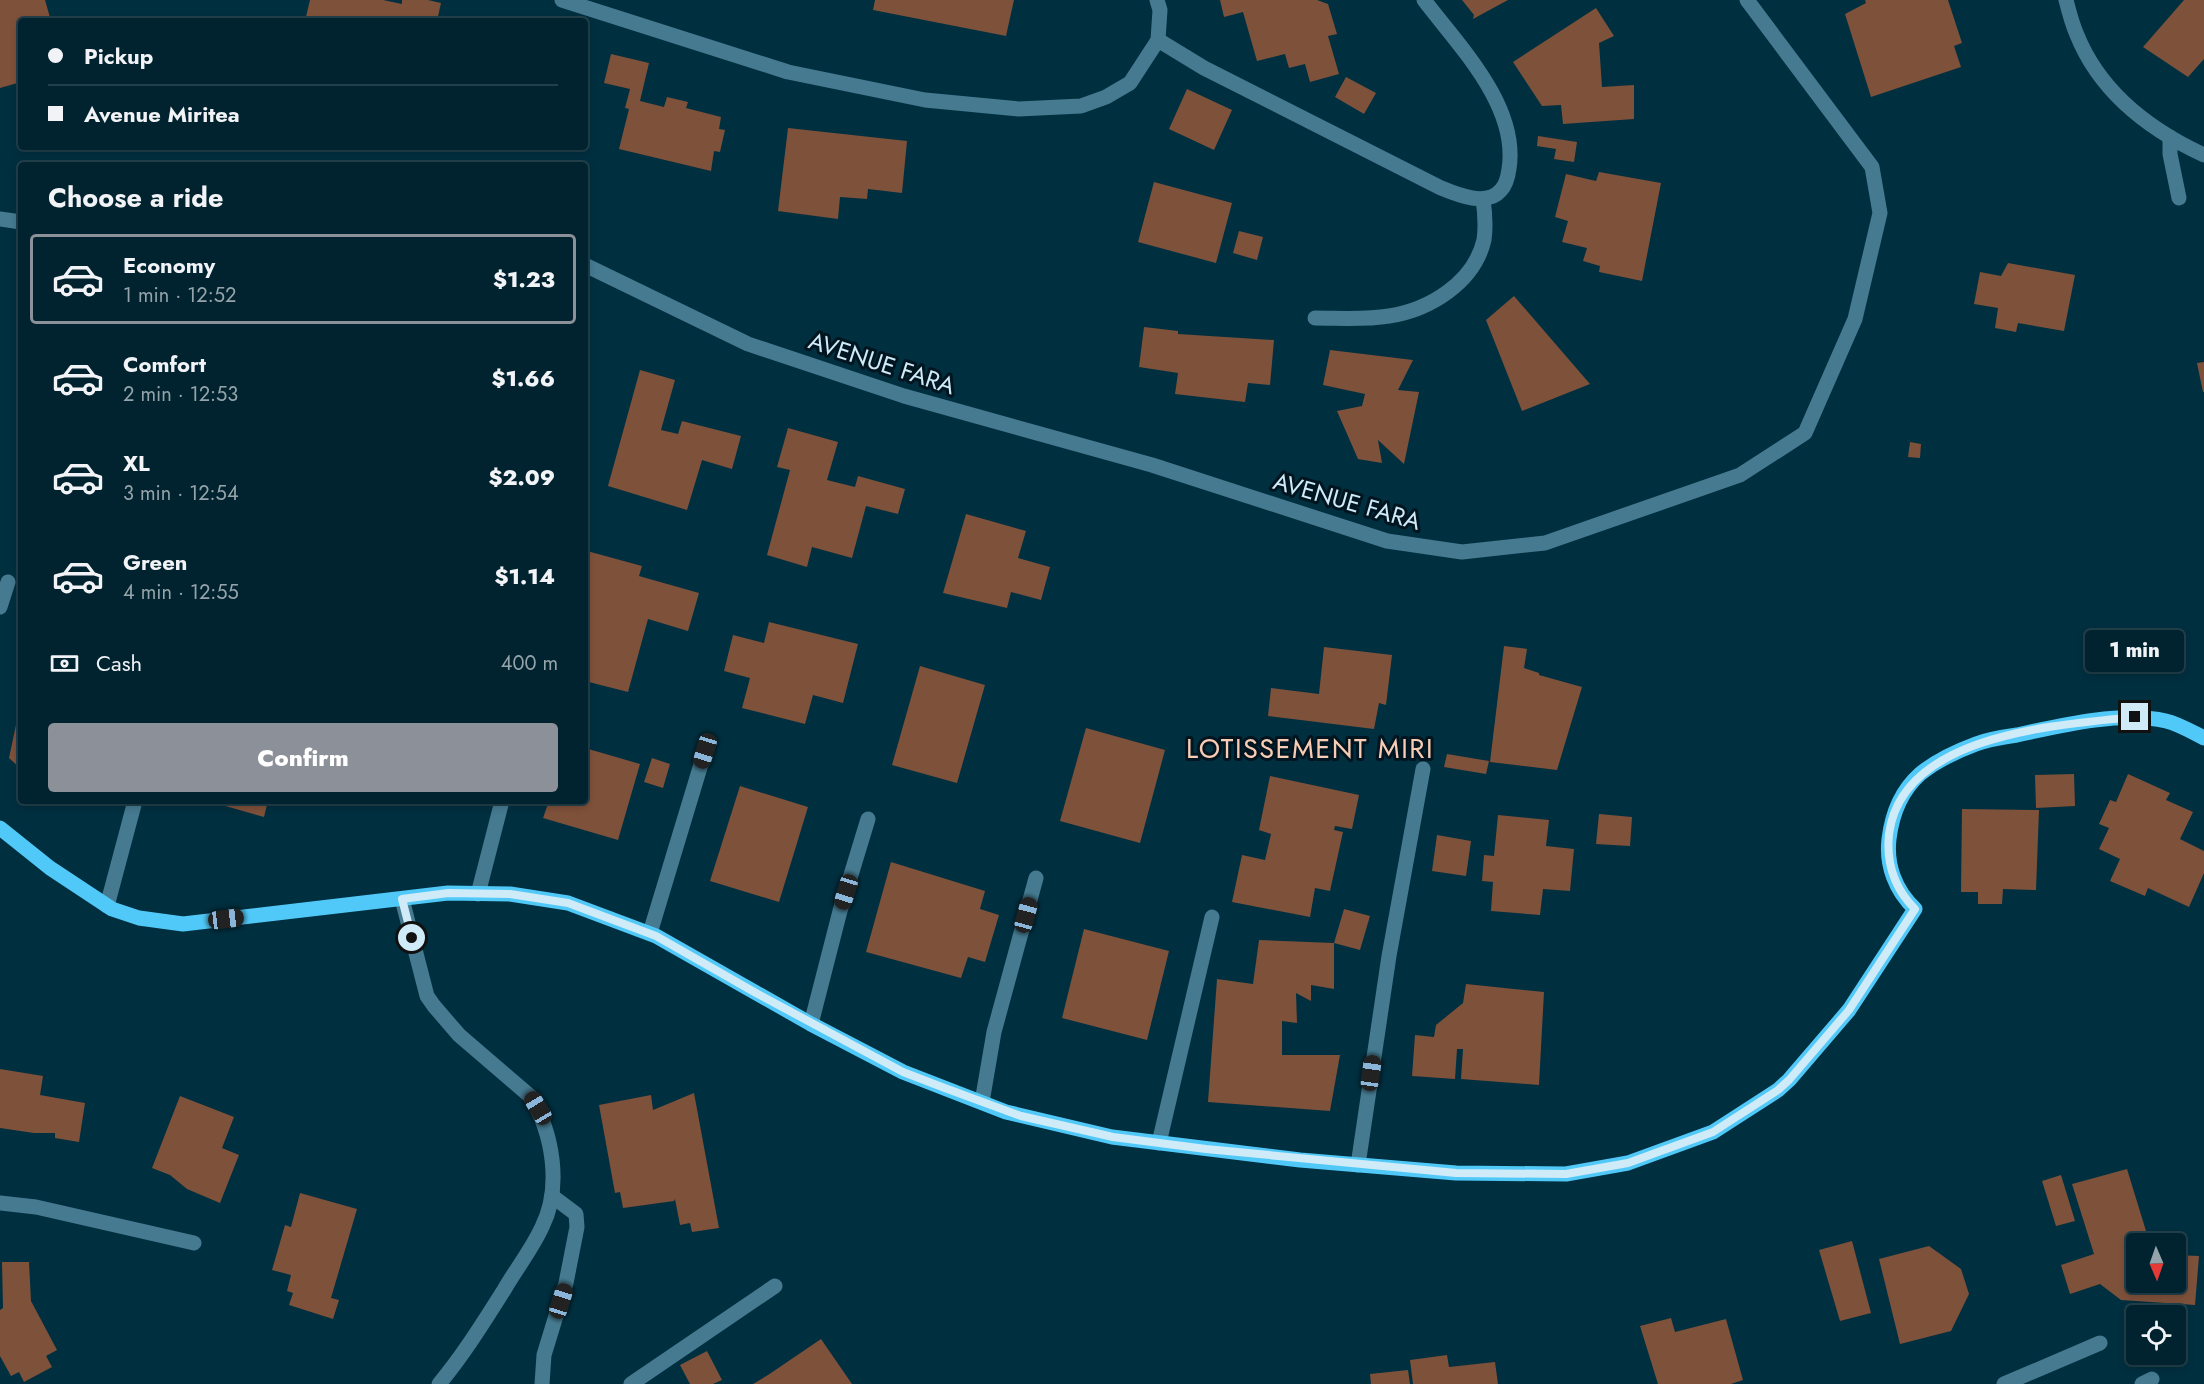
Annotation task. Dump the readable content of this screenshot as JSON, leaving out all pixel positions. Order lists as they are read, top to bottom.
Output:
{
  "streets": {
    "street": ["AVENUE FARA"]
  },
  "districts": ["LOTISSEMENT MIRI"],
  "north": "bottom",
  "page": {
    "banner": ["Pickup", "Avenue Miritea"],
    "heading": "Choose a ride",
    "list": [
      {
        "name": "Economy",
        "note": "1 min · 12:52",
        "value": "$1.23"
      },
      {
        "name": "Comfort",
        "note": "2 min · 12:53",
        "value": "$1.66"
      },
      {
        "name": "XL",
        "note": "3 min · 12:54",
        "value": "$2.09"
      },
      {
        "name": "Green",
        "note": "4 min · 12:55",
        "value": "$1.14"
      }
    ],
    "bubble": "1 min",
    "pay": ["Cash", "400 m"],
    "buttons": "Confirm"
  }
}
